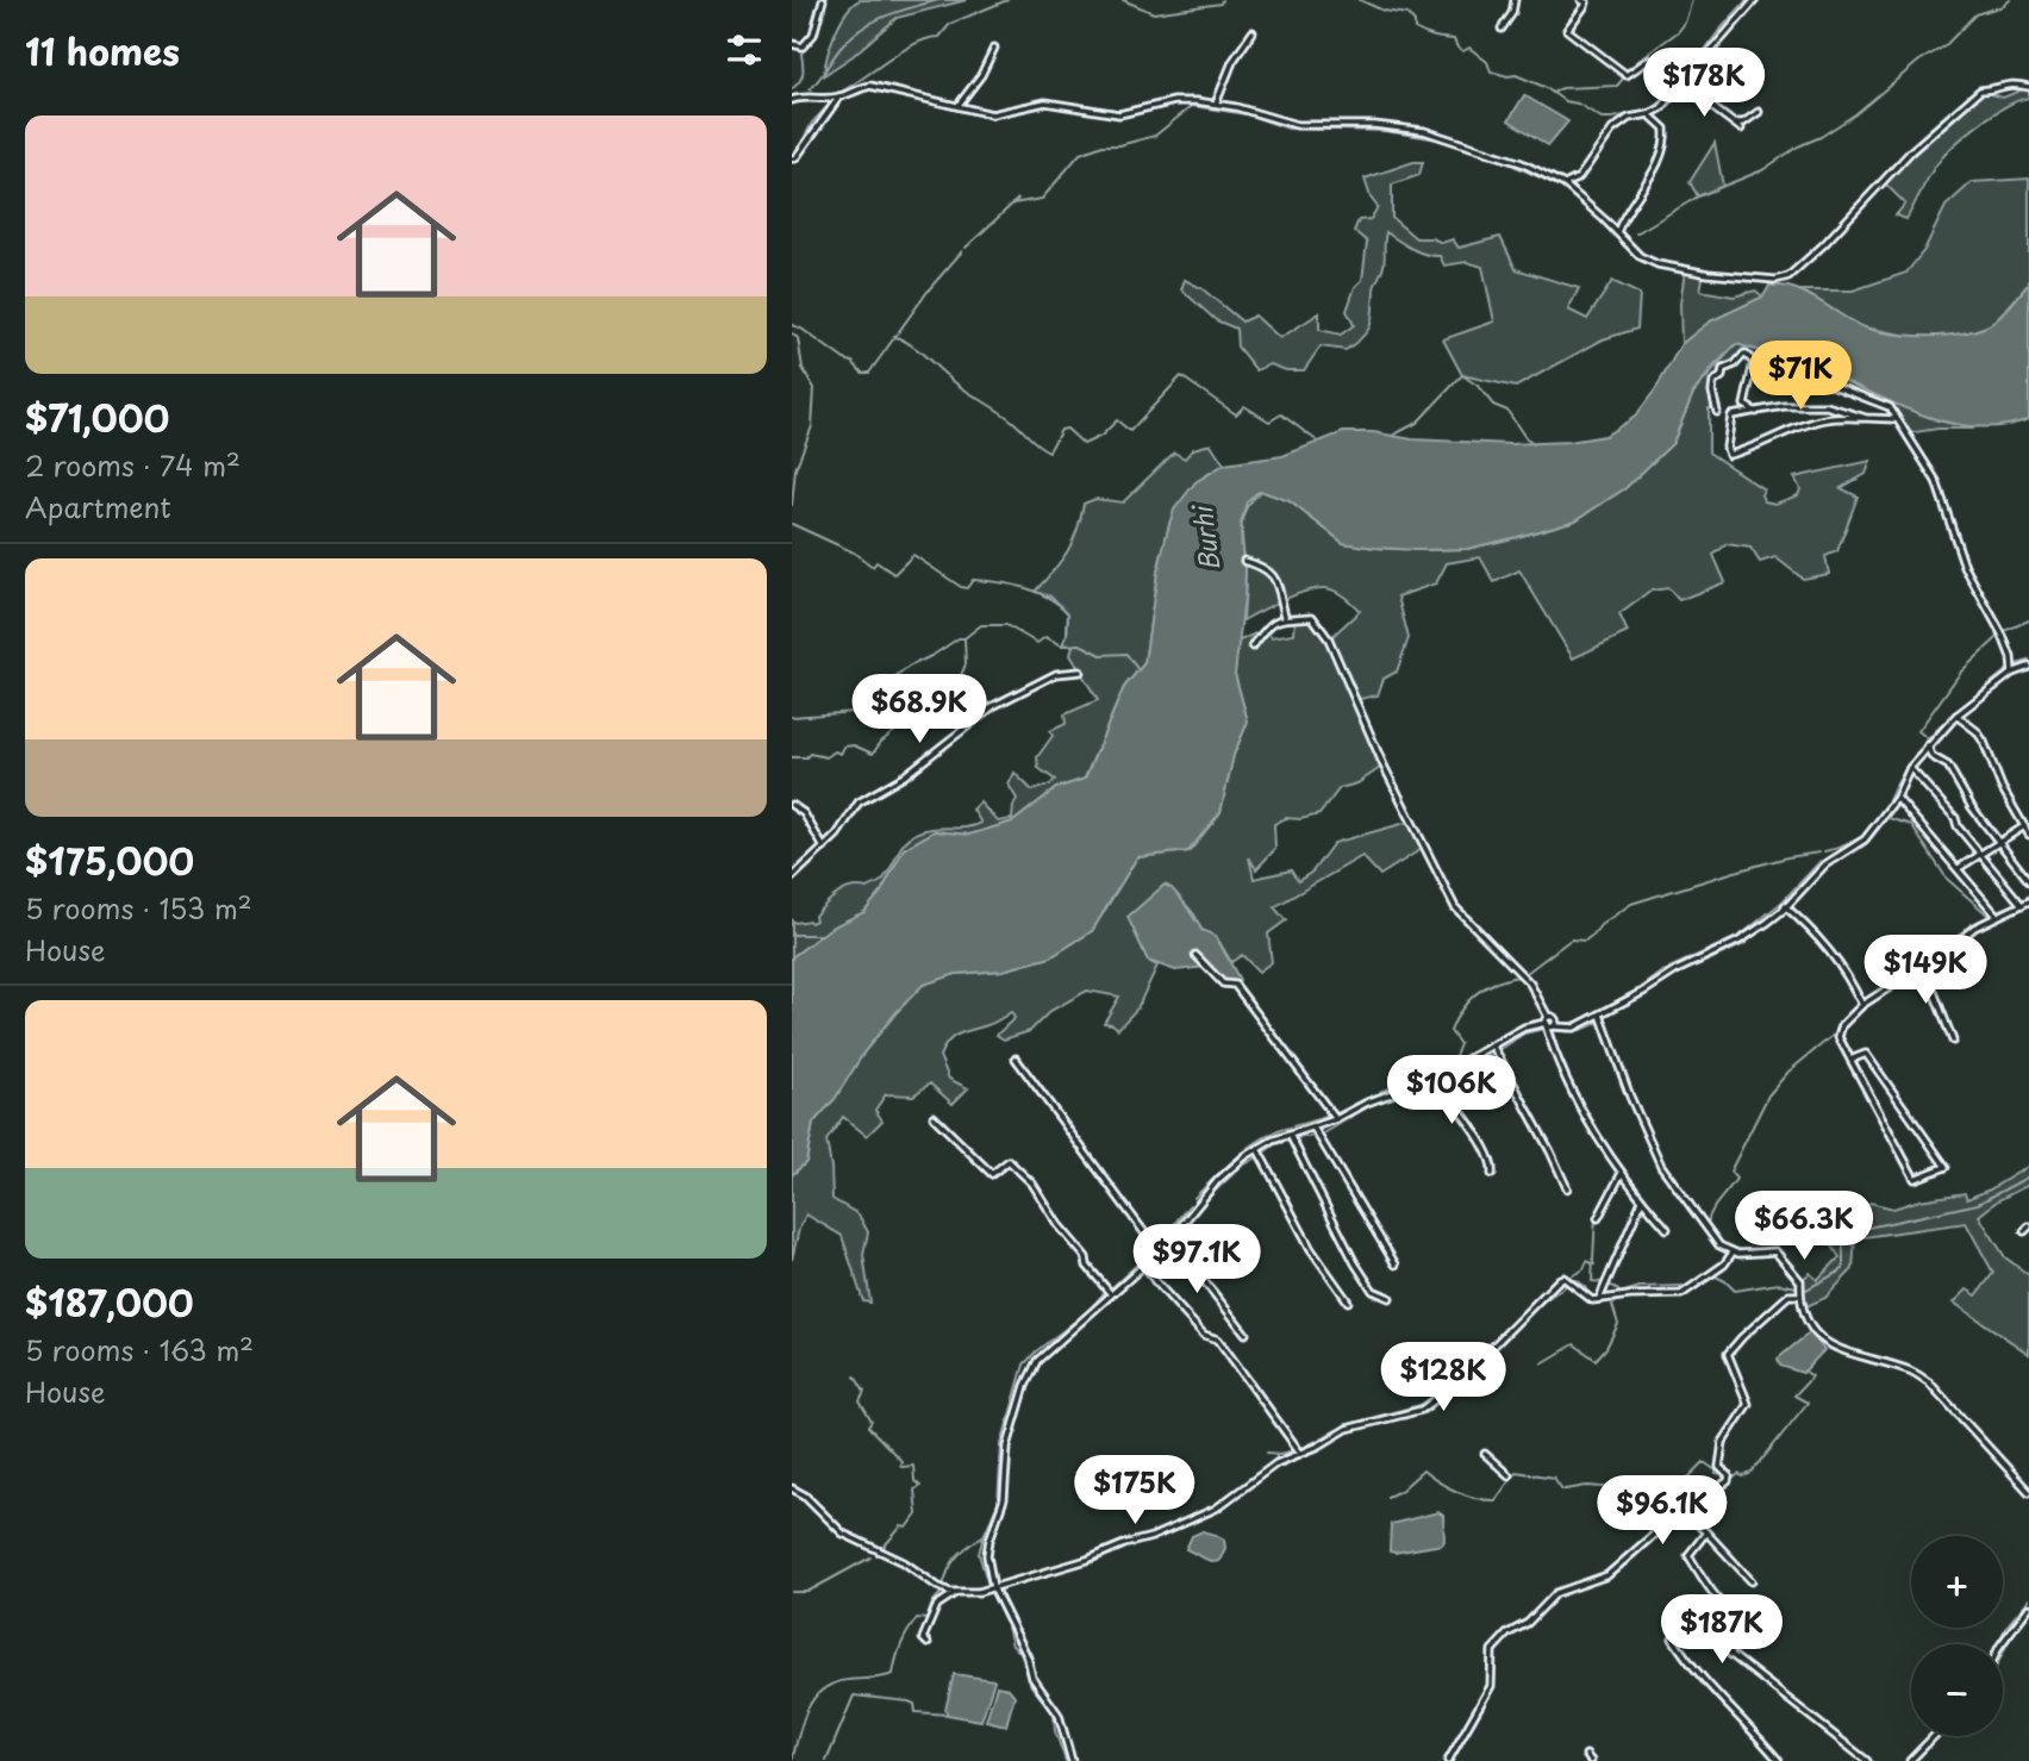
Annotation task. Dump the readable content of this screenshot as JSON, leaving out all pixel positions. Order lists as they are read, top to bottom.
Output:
{
  "water": ["Burhi"],
  "page": {
    "heading": "11 homes",
    "price": [
      "$178K",
      "$71K",
      "$68.9K",
      "$149K",
      "$106K",
      "$66.3K",
      "$97.1K",
      "$128K",
      "$175K",
      "$96.1K",
      "$187K"
    ],
    "list": [
      {
        "name": "$71,000",
        "note": "2 rooms · 74 m² · Apartment"
      },
      {
        "name": "$175,000",
        "note": "5 rooms · 153 m² · House"
      },
      {
        "name": "$187,000",
        "note": "5 rooms · 163 m² · House"
      }
    ],
    "map_buttons": ["+", "−"]
  }
}
